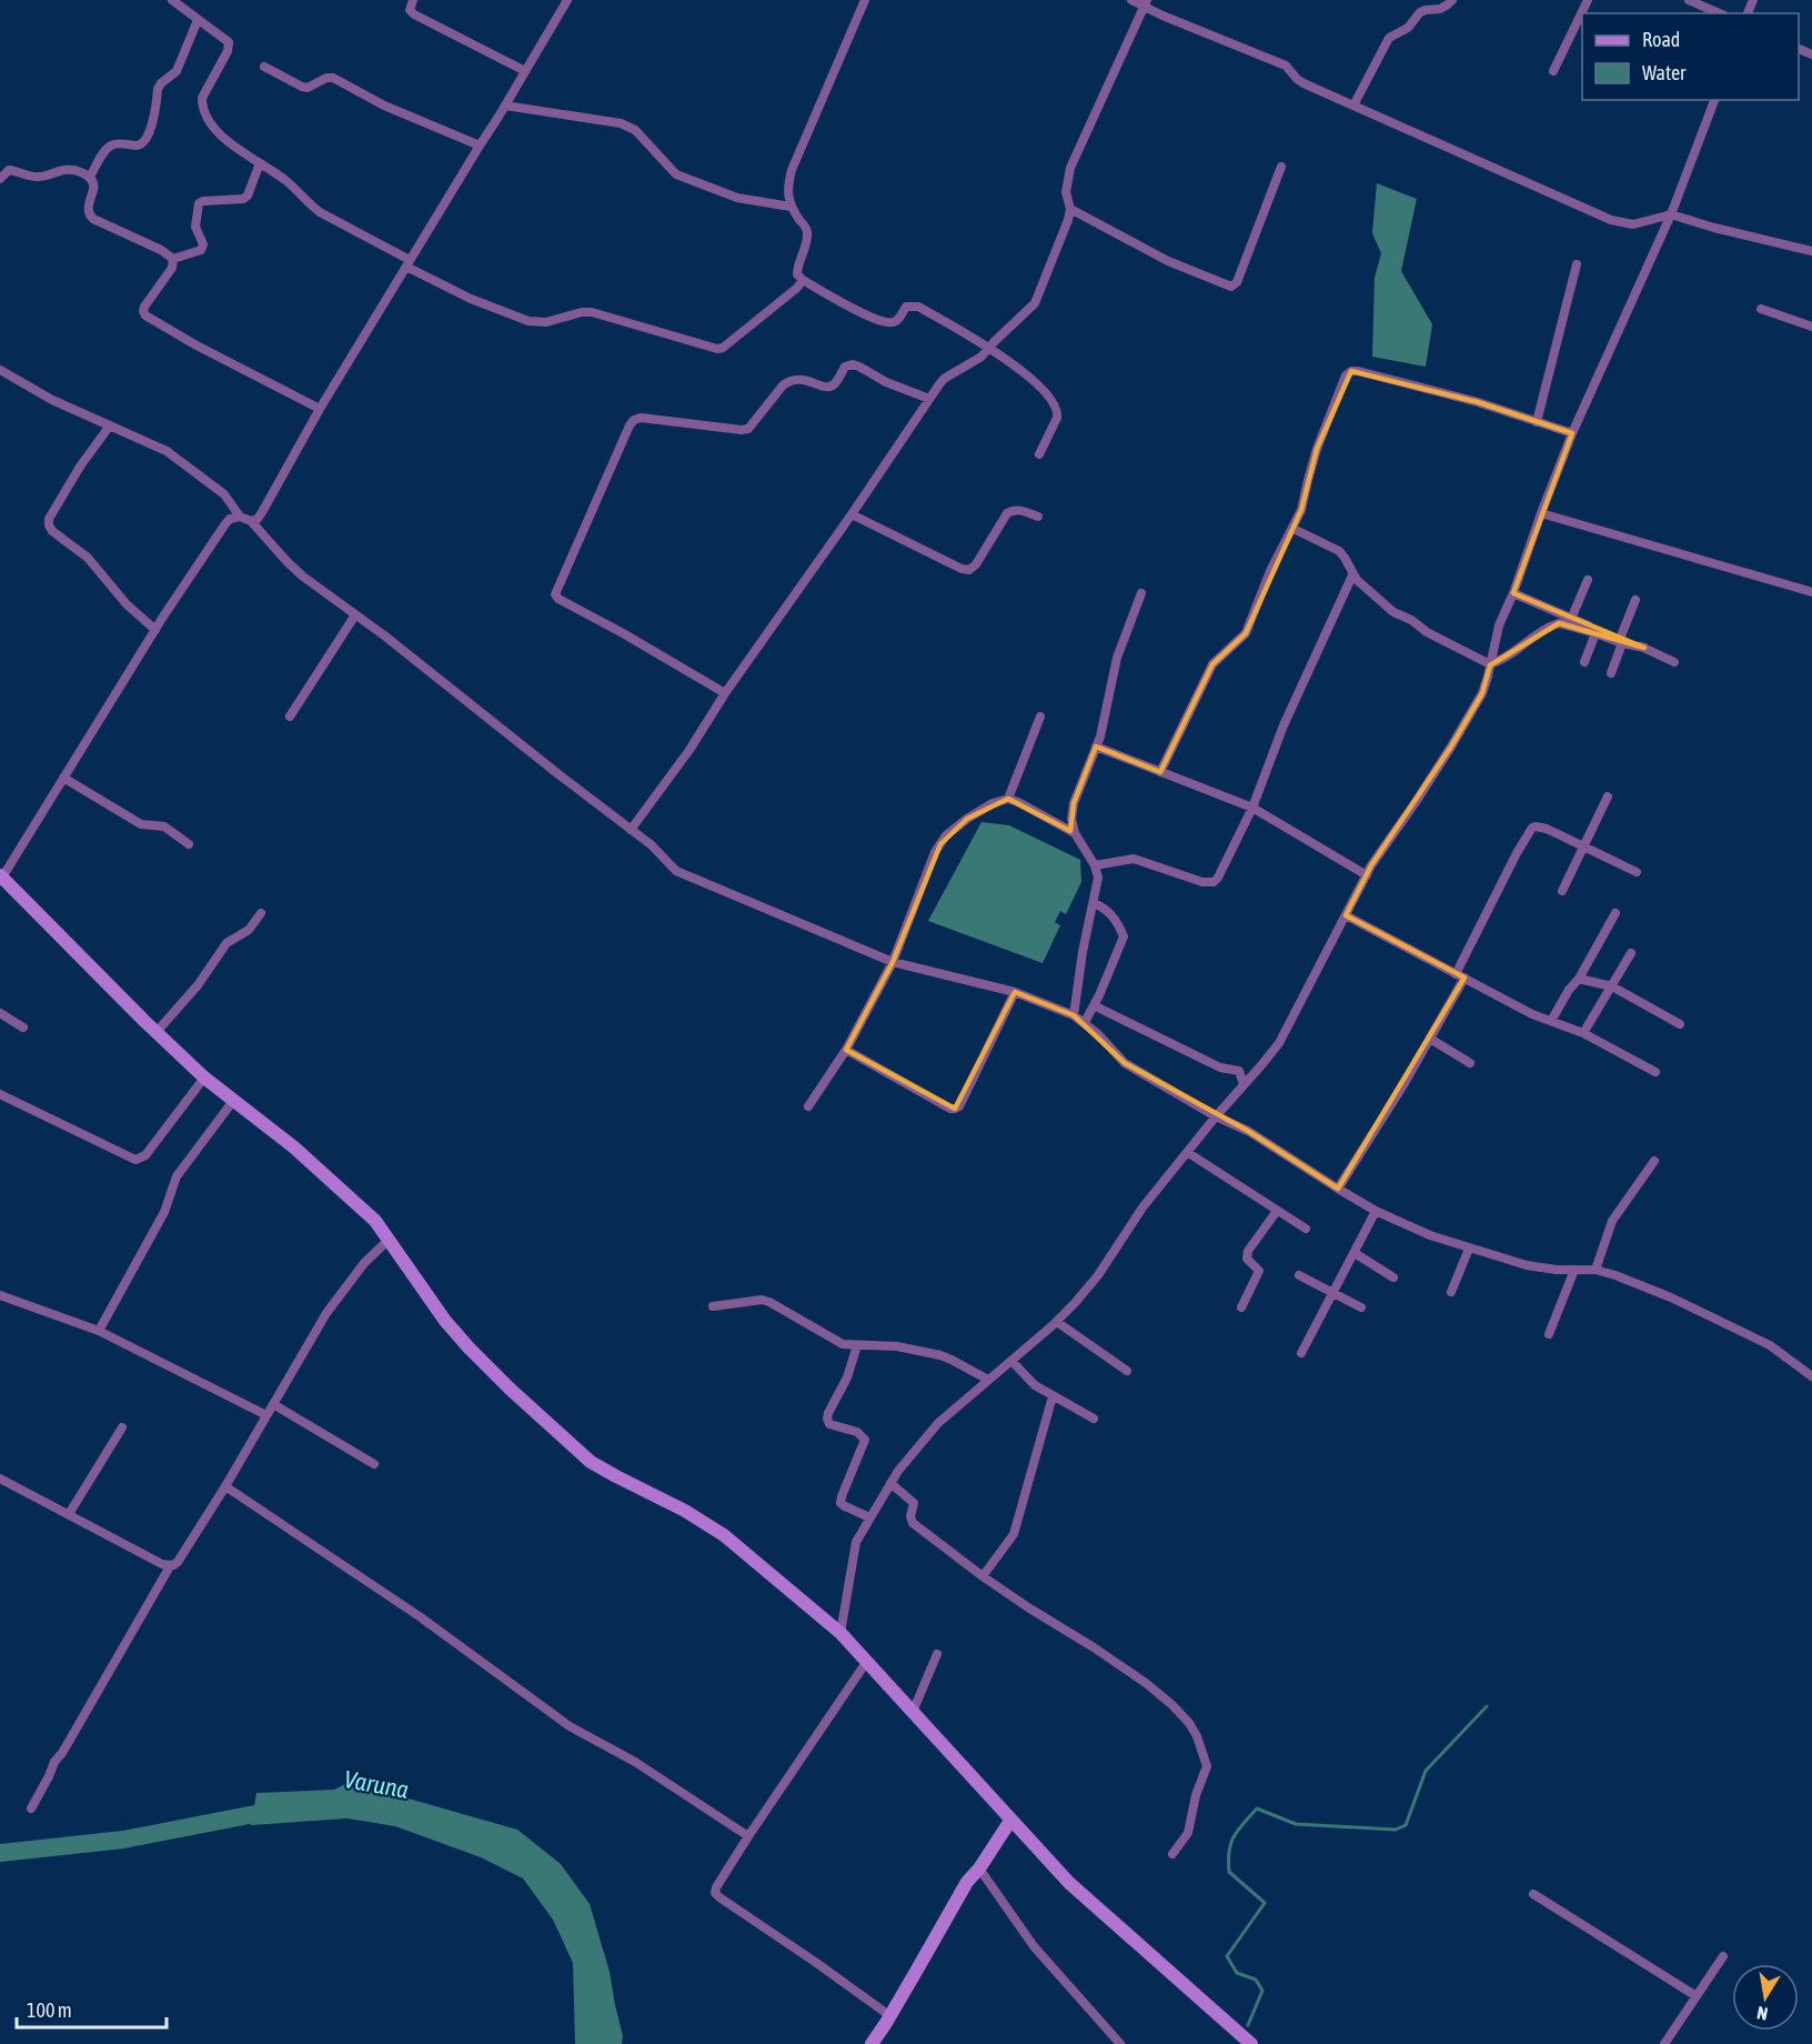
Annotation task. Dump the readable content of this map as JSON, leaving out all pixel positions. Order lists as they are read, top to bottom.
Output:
{
  "water": ["Varuna"],
  "legend": ["Road", "Water"],
  "scale_bar": "100 m",
  "north": "bottom"
}
